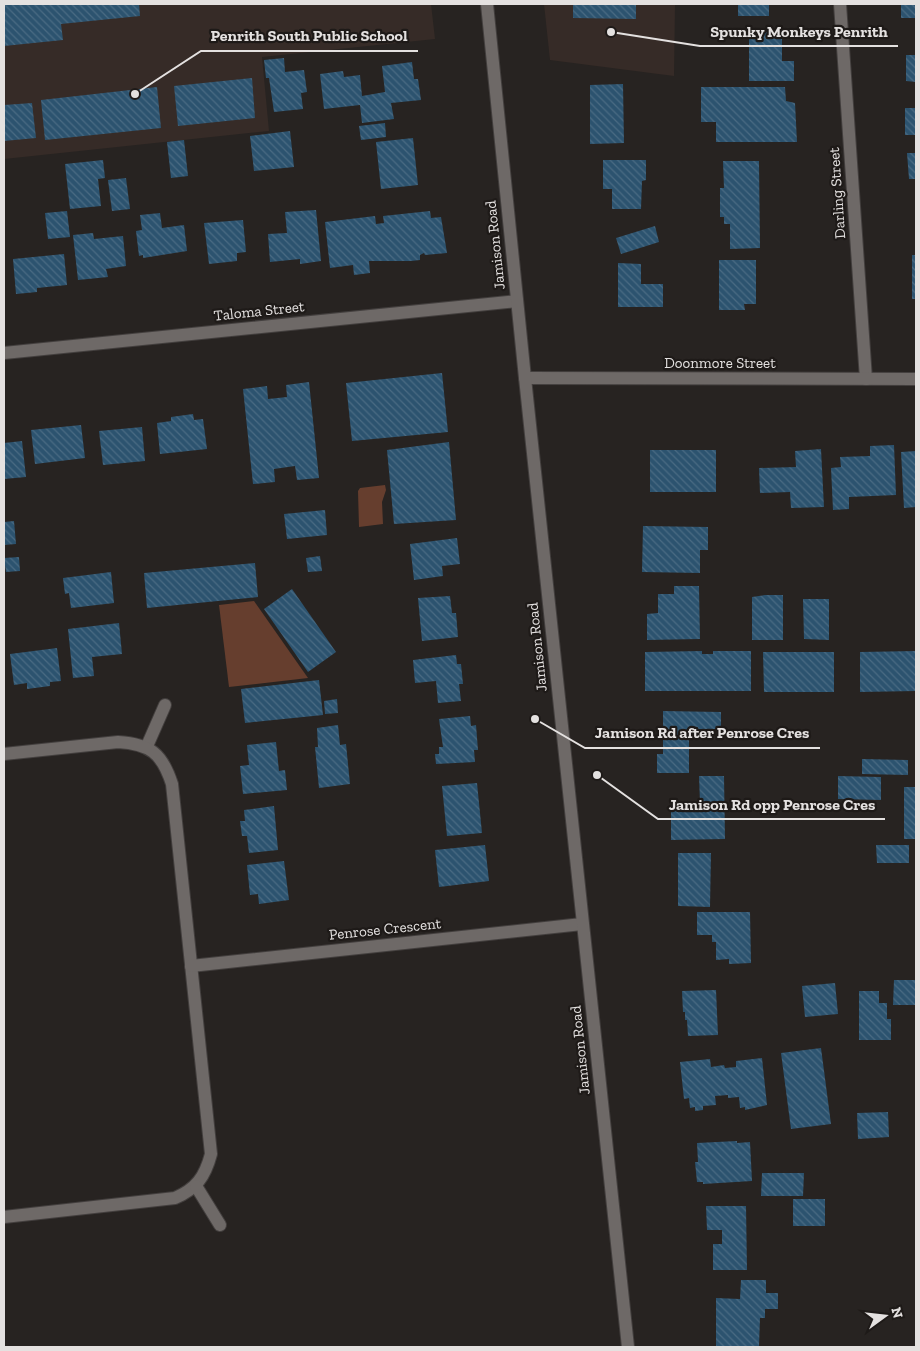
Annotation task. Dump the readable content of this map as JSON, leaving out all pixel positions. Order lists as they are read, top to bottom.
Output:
{
  "streets": {
    "street": [
      "Darling Street",
      "Jamison Road",
      "Taloma Street",
      "Doonmore Street",
      "Penrose Crescent"
    ]
  },
  "crossings": [
    ["Darling Street", "Doonmore Street"],
    ["Jamison Road", "Taloma Street"],
    ["Jamison Road", "Doonmore Street"],
    ["Jamison Road", "Penrose Crescent"]
  ],
  "places": [
    "Spunky Monkeys Penrith",
    "Penrith South Public School",
    "Jamison Rd after Penrose Cres",
    "Jamison Rd opp Penrose Cres"
  ],
  "north": "right"
}
